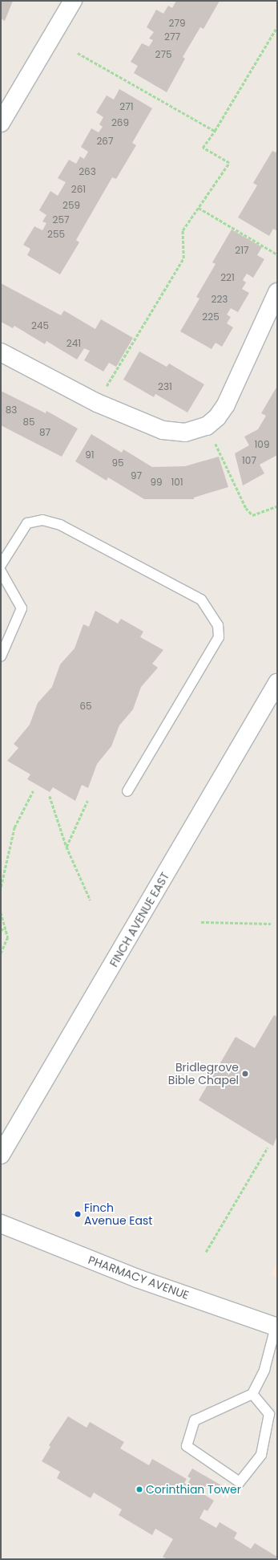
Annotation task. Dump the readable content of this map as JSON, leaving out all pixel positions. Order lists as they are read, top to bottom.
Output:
{
  "streets": {
    "street": ["FINCH AVENUE EAST", "PHARMACY AVENUE"]
  },
  "places": ["Bridlegrove Bible Chapel", "Finch Avenue East", "Corinthian Tower"],
  "house_numbers": [
    "279",
    "277",
    "275",
    "271",
    "269",
    "267",
    "263",
    "261",
    "259",
    "257",
    "255",
    "217",
    "221",
    "223",
    "225",
    "245",
    "241",
    "231",
    "83",
    "85",
    "87",
    "109",
    "91",
    "107",
    "95",
    "97",
    "99",
    "101",
    "65"
  ]
}
